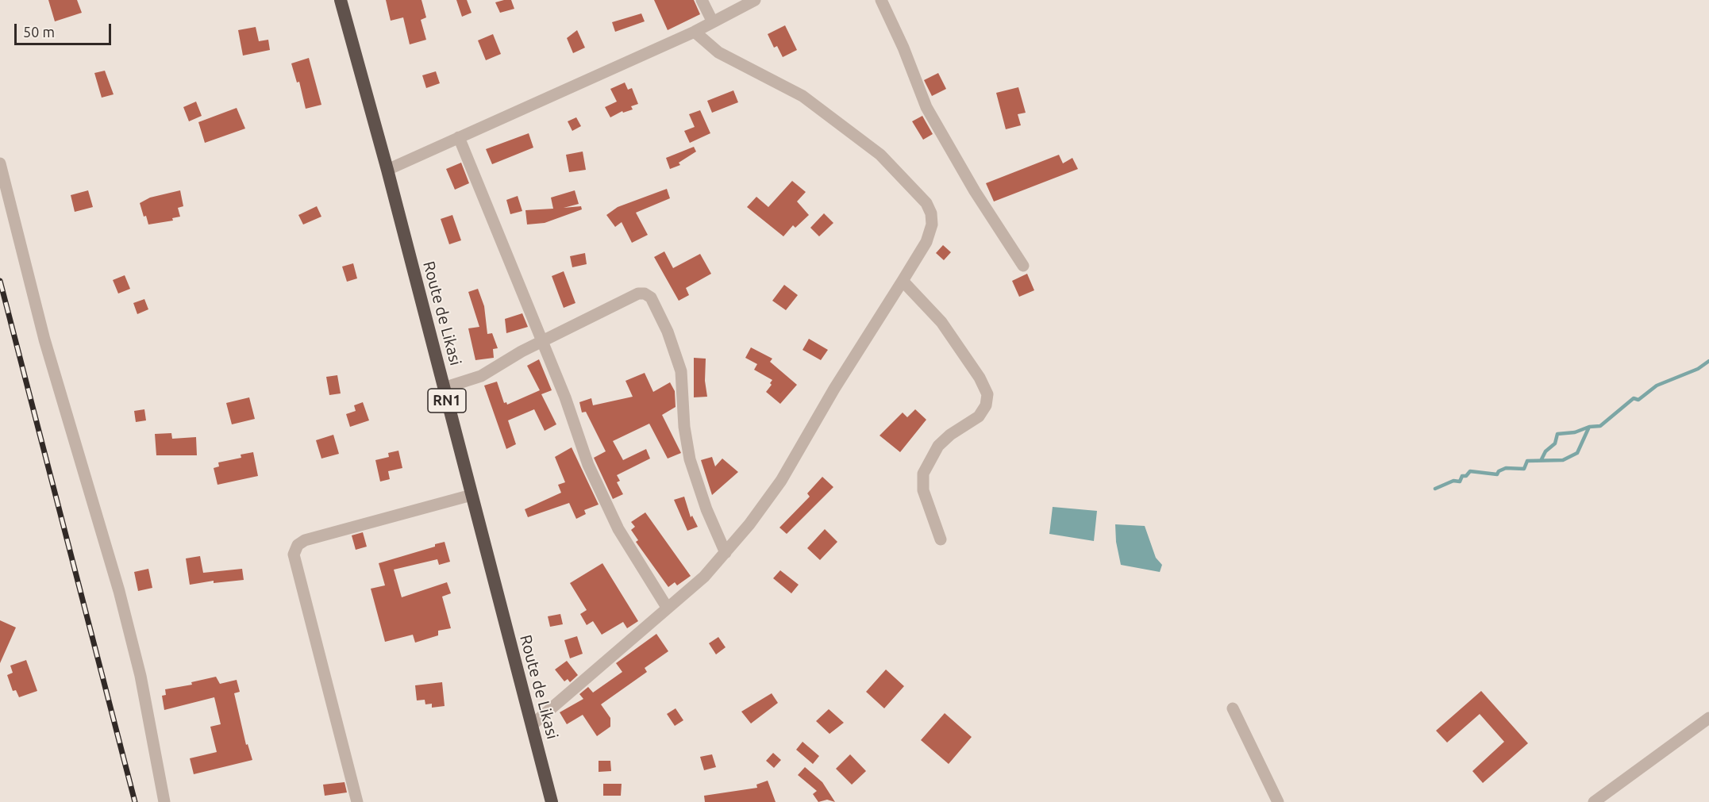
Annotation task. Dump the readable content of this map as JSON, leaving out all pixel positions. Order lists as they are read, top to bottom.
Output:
{
  "streets": {
    "highway": ["Route de Likasi", "RN1"]
  },
  "scale_bar": "50 m"
}
